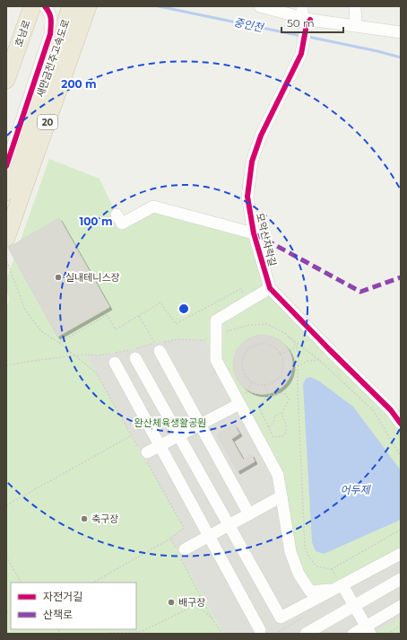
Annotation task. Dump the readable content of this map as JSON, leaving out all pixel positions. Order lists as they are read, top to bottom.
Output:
{
  "streets": {
    "highway": ["호남로", "새만금전주고속도로", "20"],
    "street": ["모악산자락길"]
  },
  "water": ["중인천", "어두제"],
  "parks": ["완산체육생활공원"],
  "places": ["실내테니스장", "축구장", "배구장"],
  "legend": ["자전거길", "산책로"],
  "scale_bar": "50 m",
  "rings": ["200 m", "100 m"]
}
